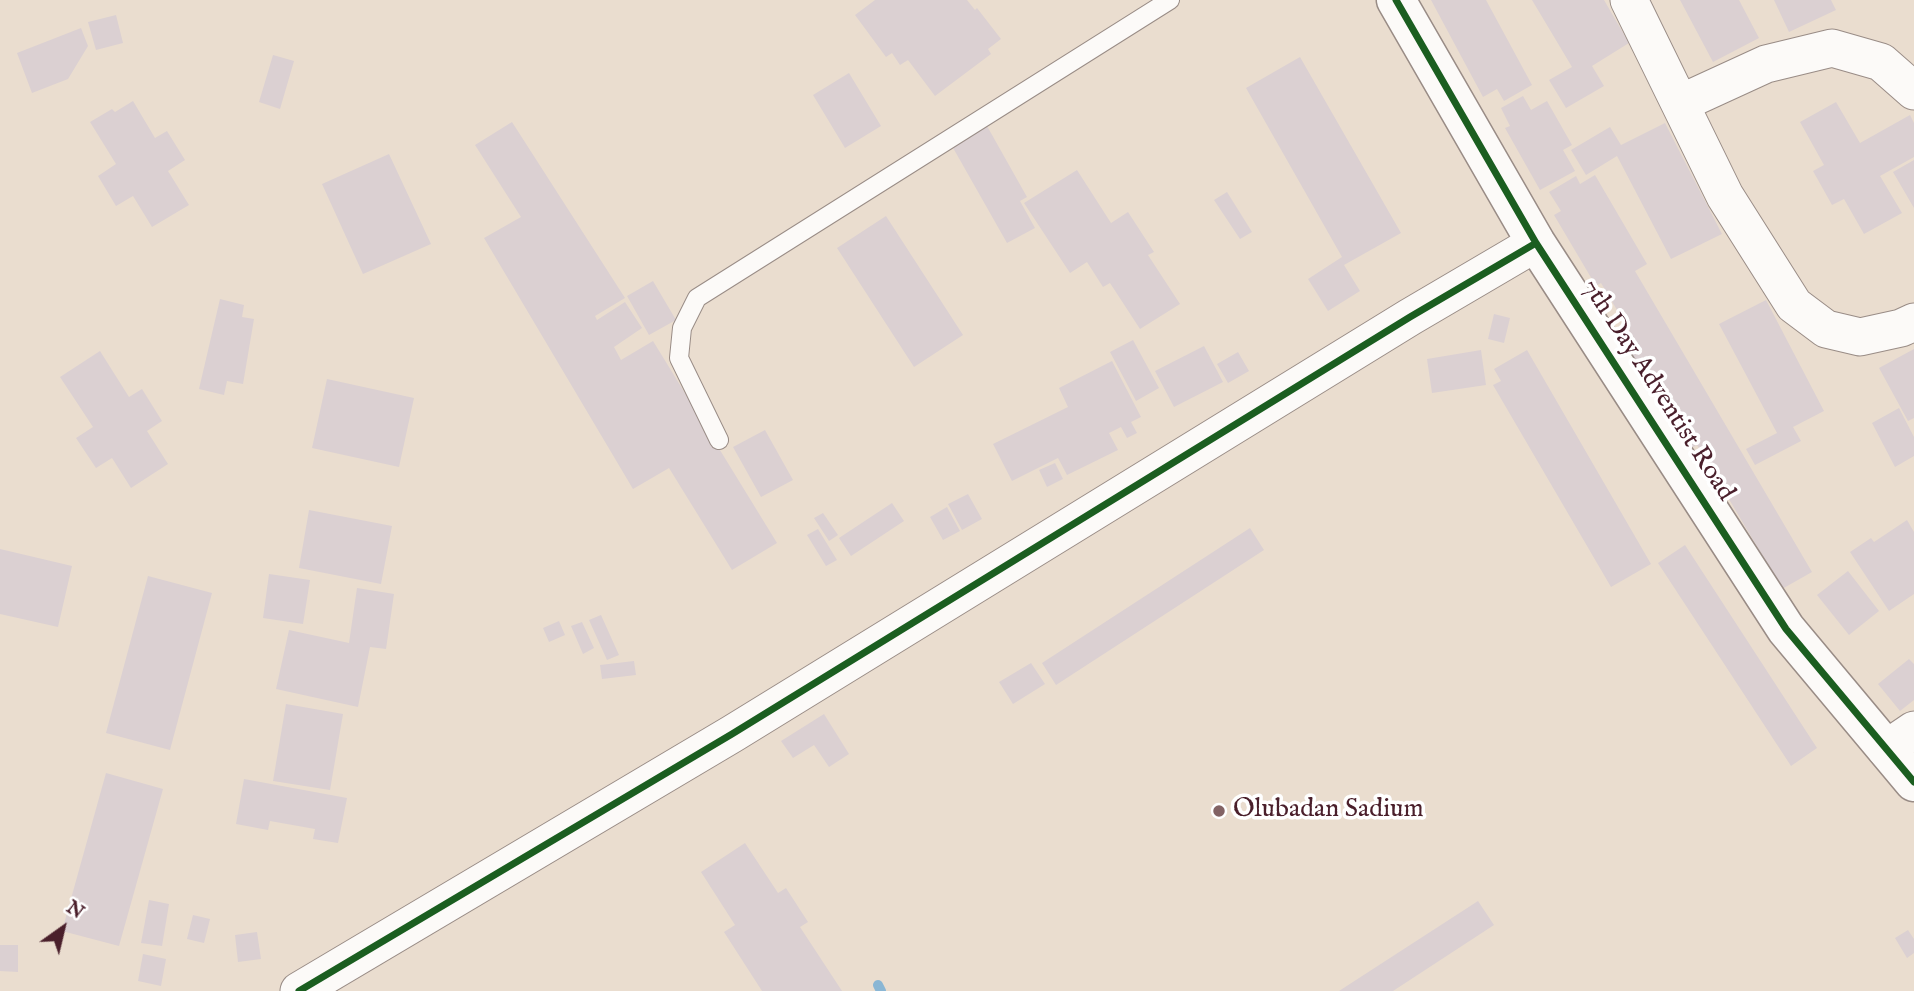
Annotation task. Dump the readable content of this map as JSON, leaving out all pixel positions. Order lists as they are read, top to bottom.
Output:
{
  "streets": {
    "street": ["7th Day Adventist Road"]
  },
  "places": ["Olubadan Sadium"],
  "north": "top right"
}
